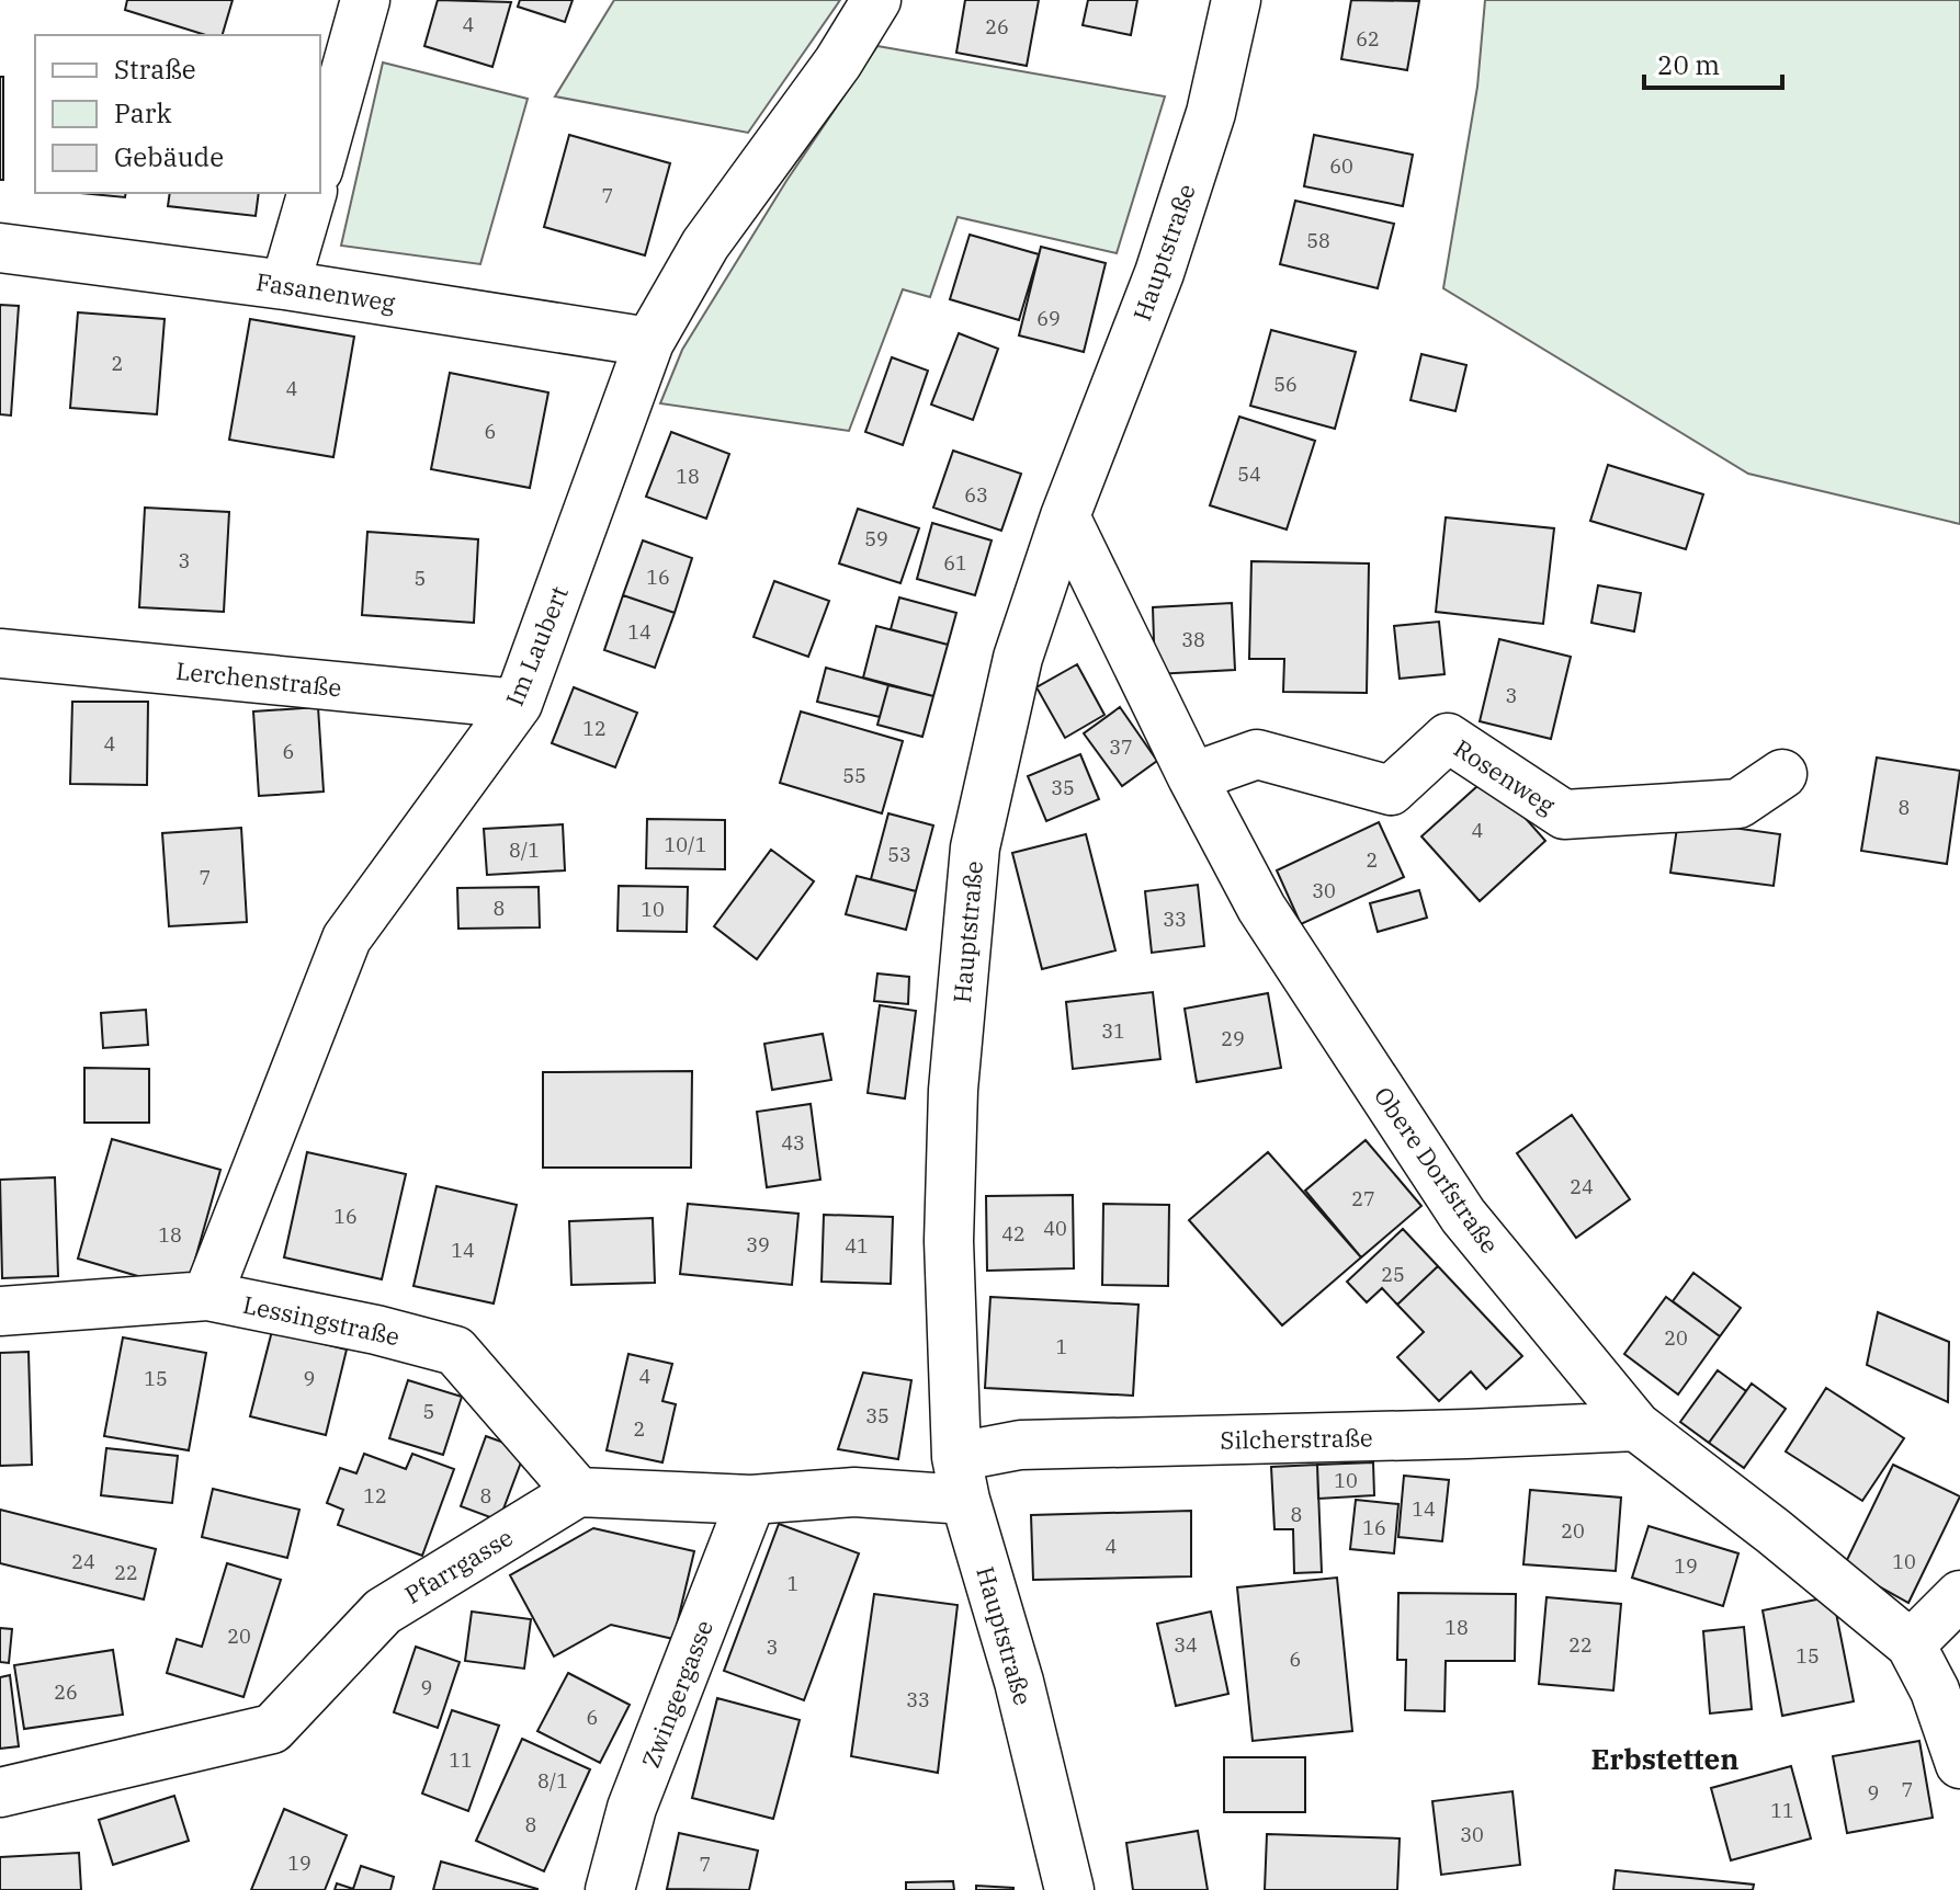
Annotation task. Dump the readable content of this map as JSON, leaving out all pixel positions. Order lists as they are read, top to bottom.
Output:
{
  "streets": {
    "street": [
      "Hauptstraße",
      "Fasanenweg",
      "Im Laubert",
      "Lerchenstraße",
      "Rosenweg",
      "Obere Dorfstraße",
      "Lessingstraße",
      "Silcherstraße",
      "Pfarrgasse",
      "Zwingergasse"
    ]
  },
  "crossings": [
    ["Hauptstraße", "Obere Dorfstraße"],
    ["Hauptstraße", "Silcherstraße"],
    ["Fasanenweg", "Im Laubert"],
    ["Im Laubert", "Lerchenstraße"],
    ["Im Laubert", "Lessingstraße"],
    ["Rosenweg", "Obere Dorfstraße"],
    ["Obere Dorfstraße", "Silcherstraße"],
    ["Lessingstraße", "Pfarrgasse"]
  ],
  "districts": ["Erbstetten"],
  "house_numbers": [
    "4",
    "26",
    "62",
    "60",
    "7",
    "58",
    "69",
    "2",
    "56",
    "4",
    "6",
    "54",
    "18",
    "63",
    "59",
    "3",
    "61",
    "16",
    "5",
    "14",
    "38",
    "3",
    "12",
    "4",
    "37",
    "6",
    "55",
    "35",
    "8",
    "4",
    "10/1",
    "8/1",
    "53",
    "2",
    "7",
    "30",
    "8",
    "10",
    "33",
    "31",
    "29",
    "43",
    "24",
    "27",
    "16",
    "40",
    "42",
    "18",
    "39",
    "41",
    "14",
    "25",
    "20",
    "1",
    "4",
    "15",
    "9",
    "5",
    "35",
    "2",
    "10",
    "12",
    "8",
    "14",
    "8",
    "16",
    "20",
    "4",
    "24",
    "10",
    "19",
    "22",
    "1",
    "18",
    "20",
    "34",
    "22",
    "3",
    "15",
    "6",
    "9",
    "26",
    "33",
    "6",
    "11",
    "8/1",
    "7",
    "9",
    "11",
    "8",
    "30",
    "19",
    "7"
  ],
  "legend": ["Straße", "Park", "Gebäude"],
  "scale_bar": "20 m"
}
